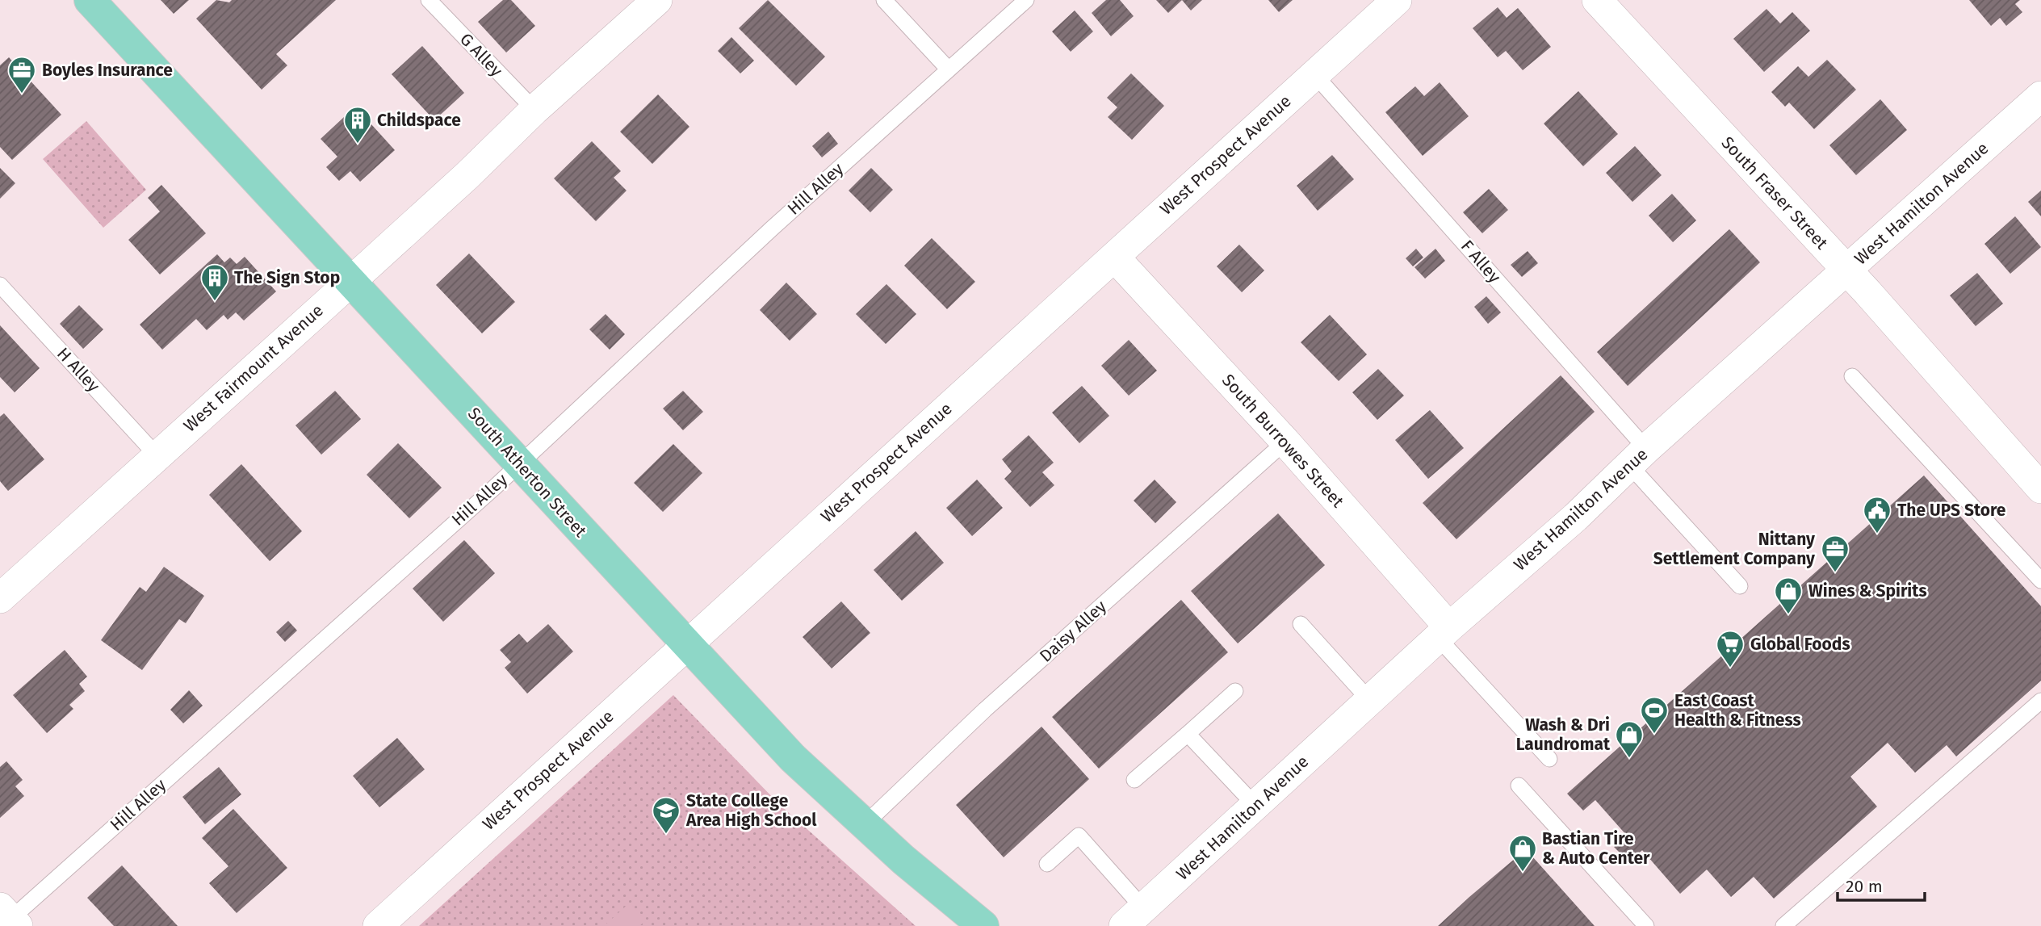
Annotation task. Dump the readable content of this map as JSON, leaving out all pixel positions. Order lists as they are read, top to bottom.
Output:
{
  "streets": {
    "main road": ["South Atherton Street"],
    "street": [
      "West Prospect Avenue",
      "South Fraser Street",
      "West Hamilton Avenue",
      "West Fairmount Avenue",
      "South Burrowes Street"
    ],
    "lane": [
      "G Alley",
      "Hill Alley",
      "F Alley",
      "H Alley",
      "Daisy Alley"
    ]
  },
  "crossings": [
    ["G Alley", "West Fairmount Avenue"],
    ["West Prospect Avenue", "F Alley"],
    ["West Prospect Avenue", "South Burrowes Street"],
    ["West Prospect Avenue", "South Atherton Street"],
    ["Hill Alley", "South Atherton Street"],
    ["South Fraser Street", "West Hamilton Avenue"],
    ["West Hamilton Avenue", "F Alley"],
    ["West Hamilton Avenue", "South Burrowes Street"],
    ["West Fairmount Avenue", "H Alley"],
    ["West Fairmount Avenue", "South Atherton Street"],
    ["South Burrowes Street", "Daisy Alley"],
    ["South Atherton Street", "Daisy Alley"]
  ],
  "places": {
    "office": ["Boyles Insurance", "Nittany Settlement Company"],
    "building": ["Childspace", "The Sign Stop"],
    "public building": ["The UPS Store"],
    "shop": ["Wines & Spirits", "Wash & Dri Laundromat", "Bastian Tire & Auto Center"],
    "supermarket": ["Global Foods"],
    "sports": ["East Coast Health & Fitness"],
    "school or university": ["State College Area High School"]
  },
  "scale_bar": "20 m"
}
